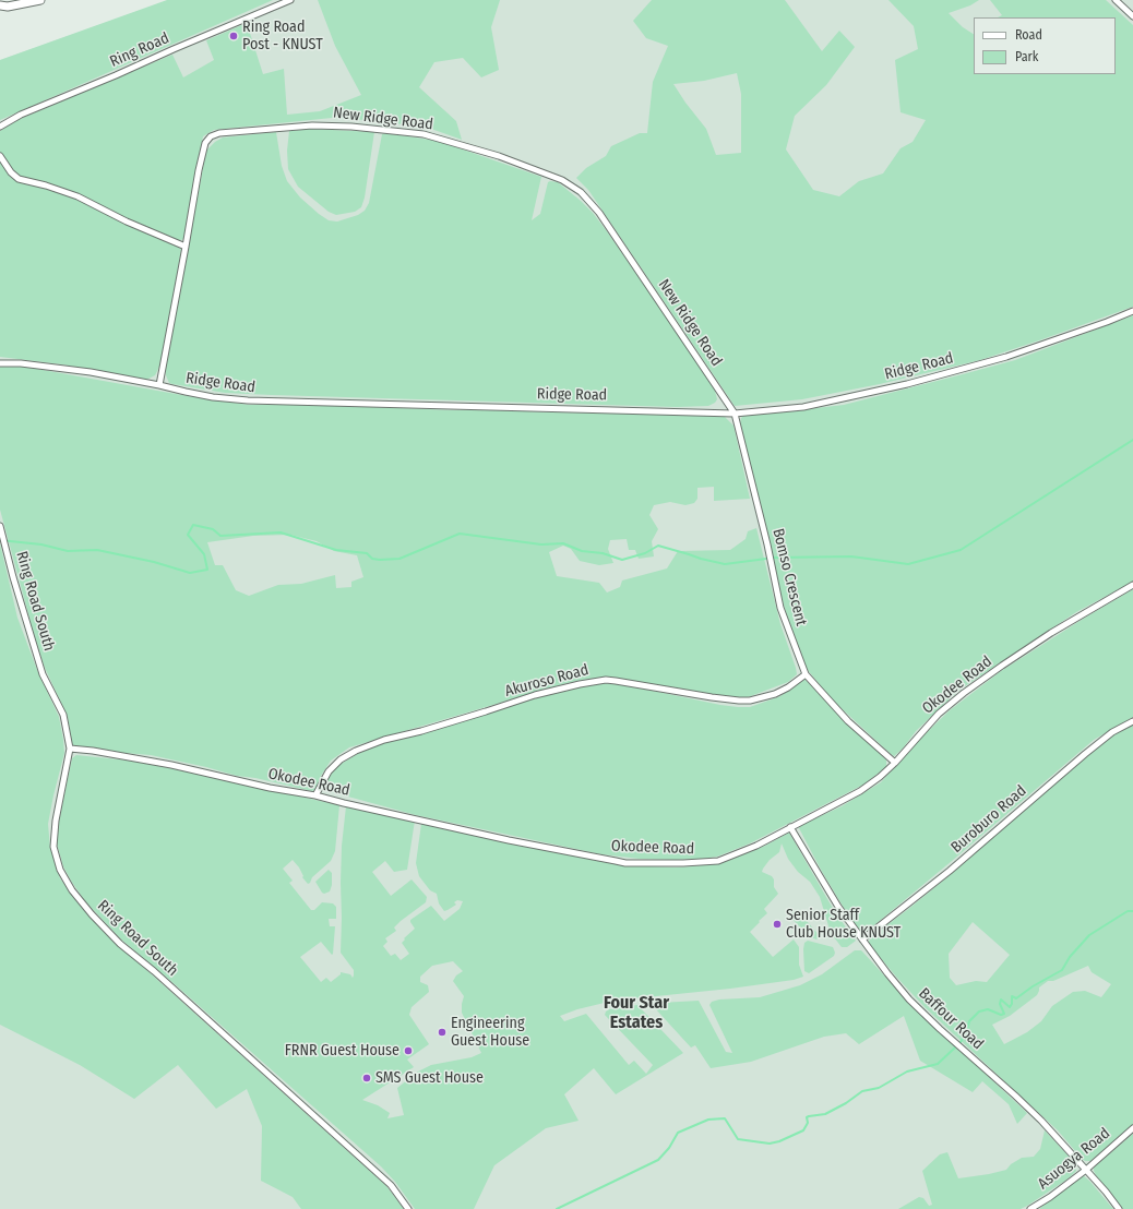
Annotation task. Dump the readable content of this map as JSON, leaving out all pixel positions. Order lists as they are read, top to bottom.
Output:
{
  "streets": {
    "street": [
      "Ring Road",
      "New Ridge Road",
      "Ridge Road",
      "Bomso Crescent",
      "Ring Road South",
      "Akuroso Road",
      "Okodee Road",
      "Buroburo Road",
      "Baffour Road",
      "Asuogya Road"
    ]
  },
  "crossings": [
    ["New Ridge Road", "Ridge Road"],
    ["New Ridge Road", "Bomso Crescent"],
    ["Ridge Road", "Bomso Crescent"],
    ["Bomso Crescent", "Akuroso Road"],
    ["Bomso Crescent", "Okodee Road"],
    ["Ring Road South", "Okodee Road"],
    ["Akuroso Road", "Okodee Road"],
    ["Okodee Road", "Baffour Road"],
    ["Buroburo Road", "Baffour Road"],
    ["Baffour Road", "Asuogya Road"]
  ],
  "districts": ["Four Star Estates"],
  "places": [
    "Ring Road Post - KNUST",
    "Senior Staff Club House KNUST",
    "Engineering Guest House",
    "FRNR Guest House",
    "SMS Guest House"
  ],
  "legend": ["Road", "Park"]
}
